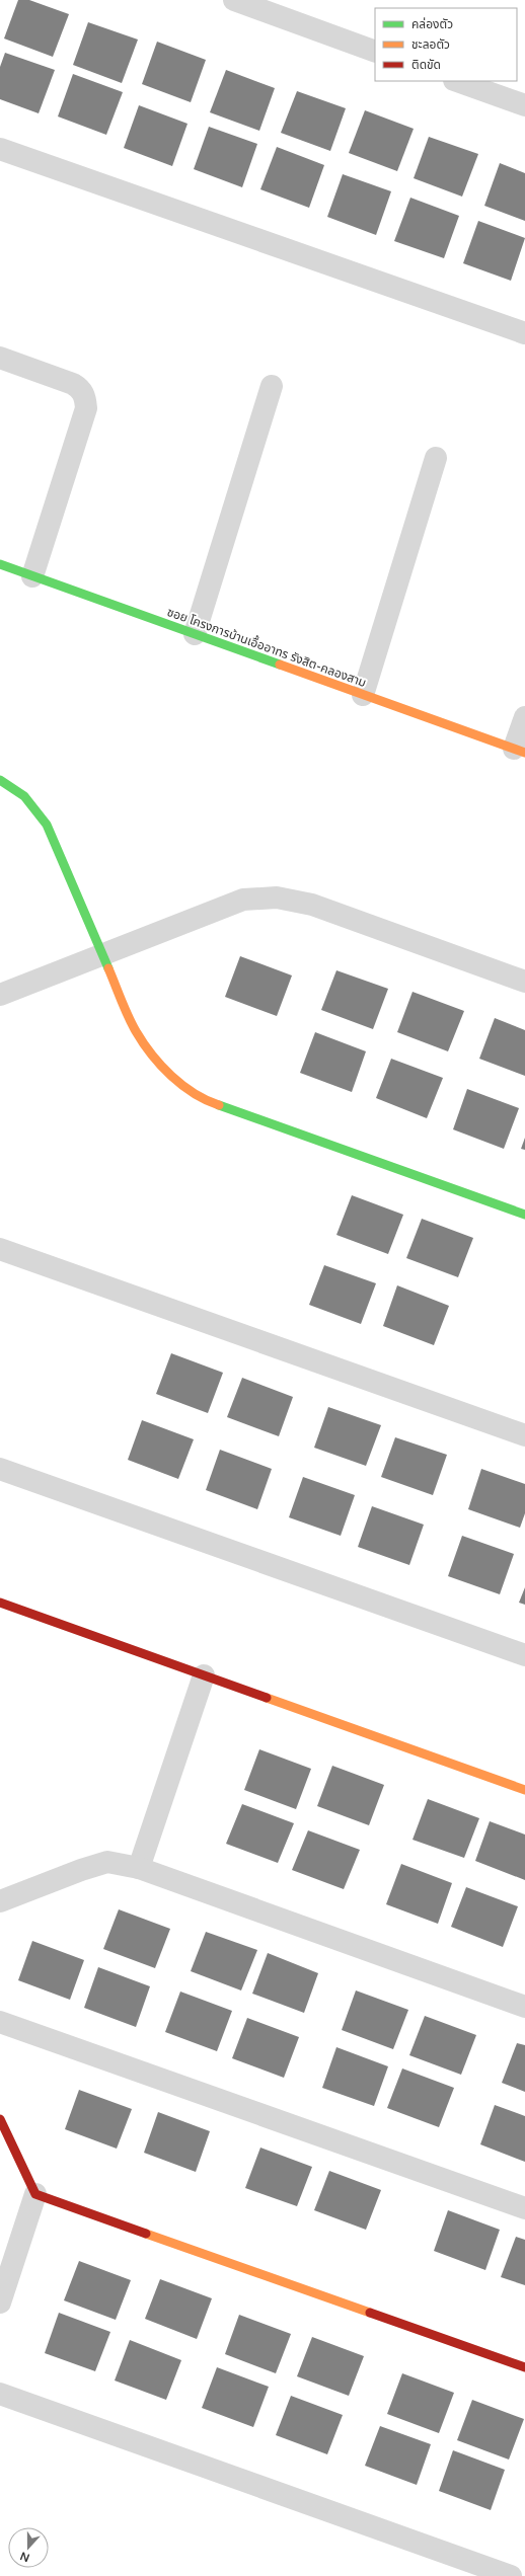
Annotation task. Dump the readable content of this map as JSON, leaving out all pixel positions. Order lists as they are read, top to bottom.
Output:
{
  "streets": {
    "street": ["ซอย โครงการบ้านเอื้ออาทร รังสิต-คลองสาม"]
  },
  "legend": ["คล่องตัว", "ชะลอตัว", "ติดขัด"],
  "north": "bottom"
}
